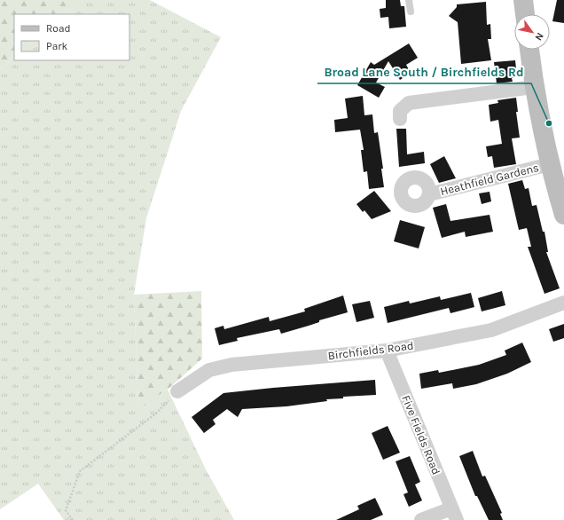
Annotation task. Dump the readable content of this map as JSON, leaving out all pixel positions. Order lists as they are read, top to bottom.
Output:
{
  "streets": {
    "street": ["Heathfield Gardens", "Birchfields Road", "Five Fields Road"]
  },
  "crossings": [
    ["Birchfields Road", "Five Fields Road"]
  ],
  "places": ["Broad Lane South / Birchfields Rd"],
  "legend": ["Road", "Park"],
  "north": "bottom right"
}
